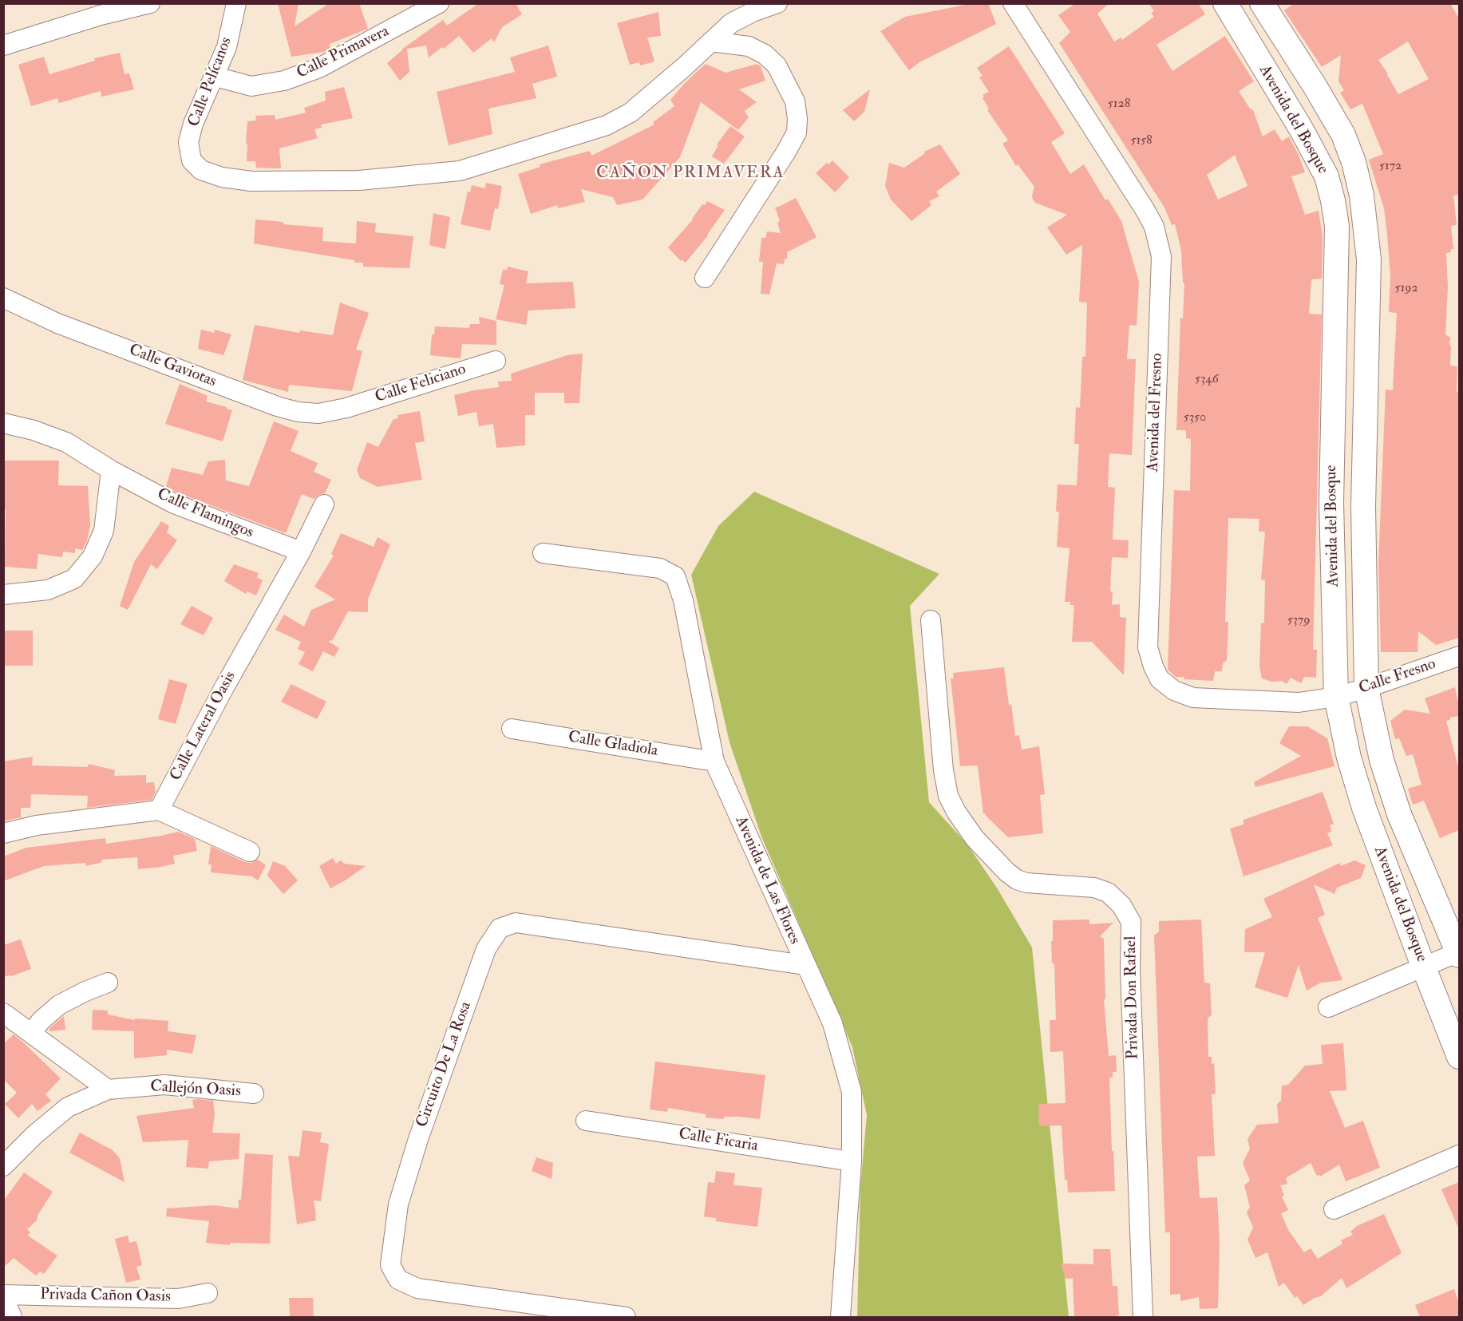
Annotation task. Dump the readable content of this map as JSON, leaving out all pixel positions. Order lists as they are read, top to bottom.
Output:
{
  "streets": {
    "street": [
      "Calle Primavera",
      "Calle Pelícanos",
      "Avenida del Bosque",
      "Calle Gaviotas",
      "Calle Feliciano",
      "Avenida del Fresno",
      "Calle Flamingos",
      "Calle Fresno",
      "Calle Lateral Oasis",
      "Calle Gladiola",
      "Avenida de Las Flores",
      "Privada Don Rafael",
      "Circuito De La Rosa",
      "Callejón Oasis",
      "Calle Ficaria",
      "Privada Cañon Oasis"
    ]
  },
  "crossings": [
    ["Calle Primavera", "Calle Pelícanos"],
    ["Avenida del Bosque", "Avenida del Fresno"],
    ["Avenida del Bosque", "Calle Fresno"],
    ["Calle Gaviotas", "Calle Feliciano"],
    ["Avenida del Fresno", "Calle Fresno"],
    ["Calle Flamingos", "Calle Lateral Oasis"],
    ["Calle Gladiola", "Avenida de Las Flores"],
    ["Avenida de Las Flores", "Circuito De La Rosa"],
    ["Avenida de Las Flores", "Calle Ficaria"]
  ],
  "districts": ["CAÑON PRIMAVERA"],
  "house_numbers": [
    "5128",
    "5158",
    "5172",
    "5192",
    "5346",
    "5350",
    "5379"
  ]
}
